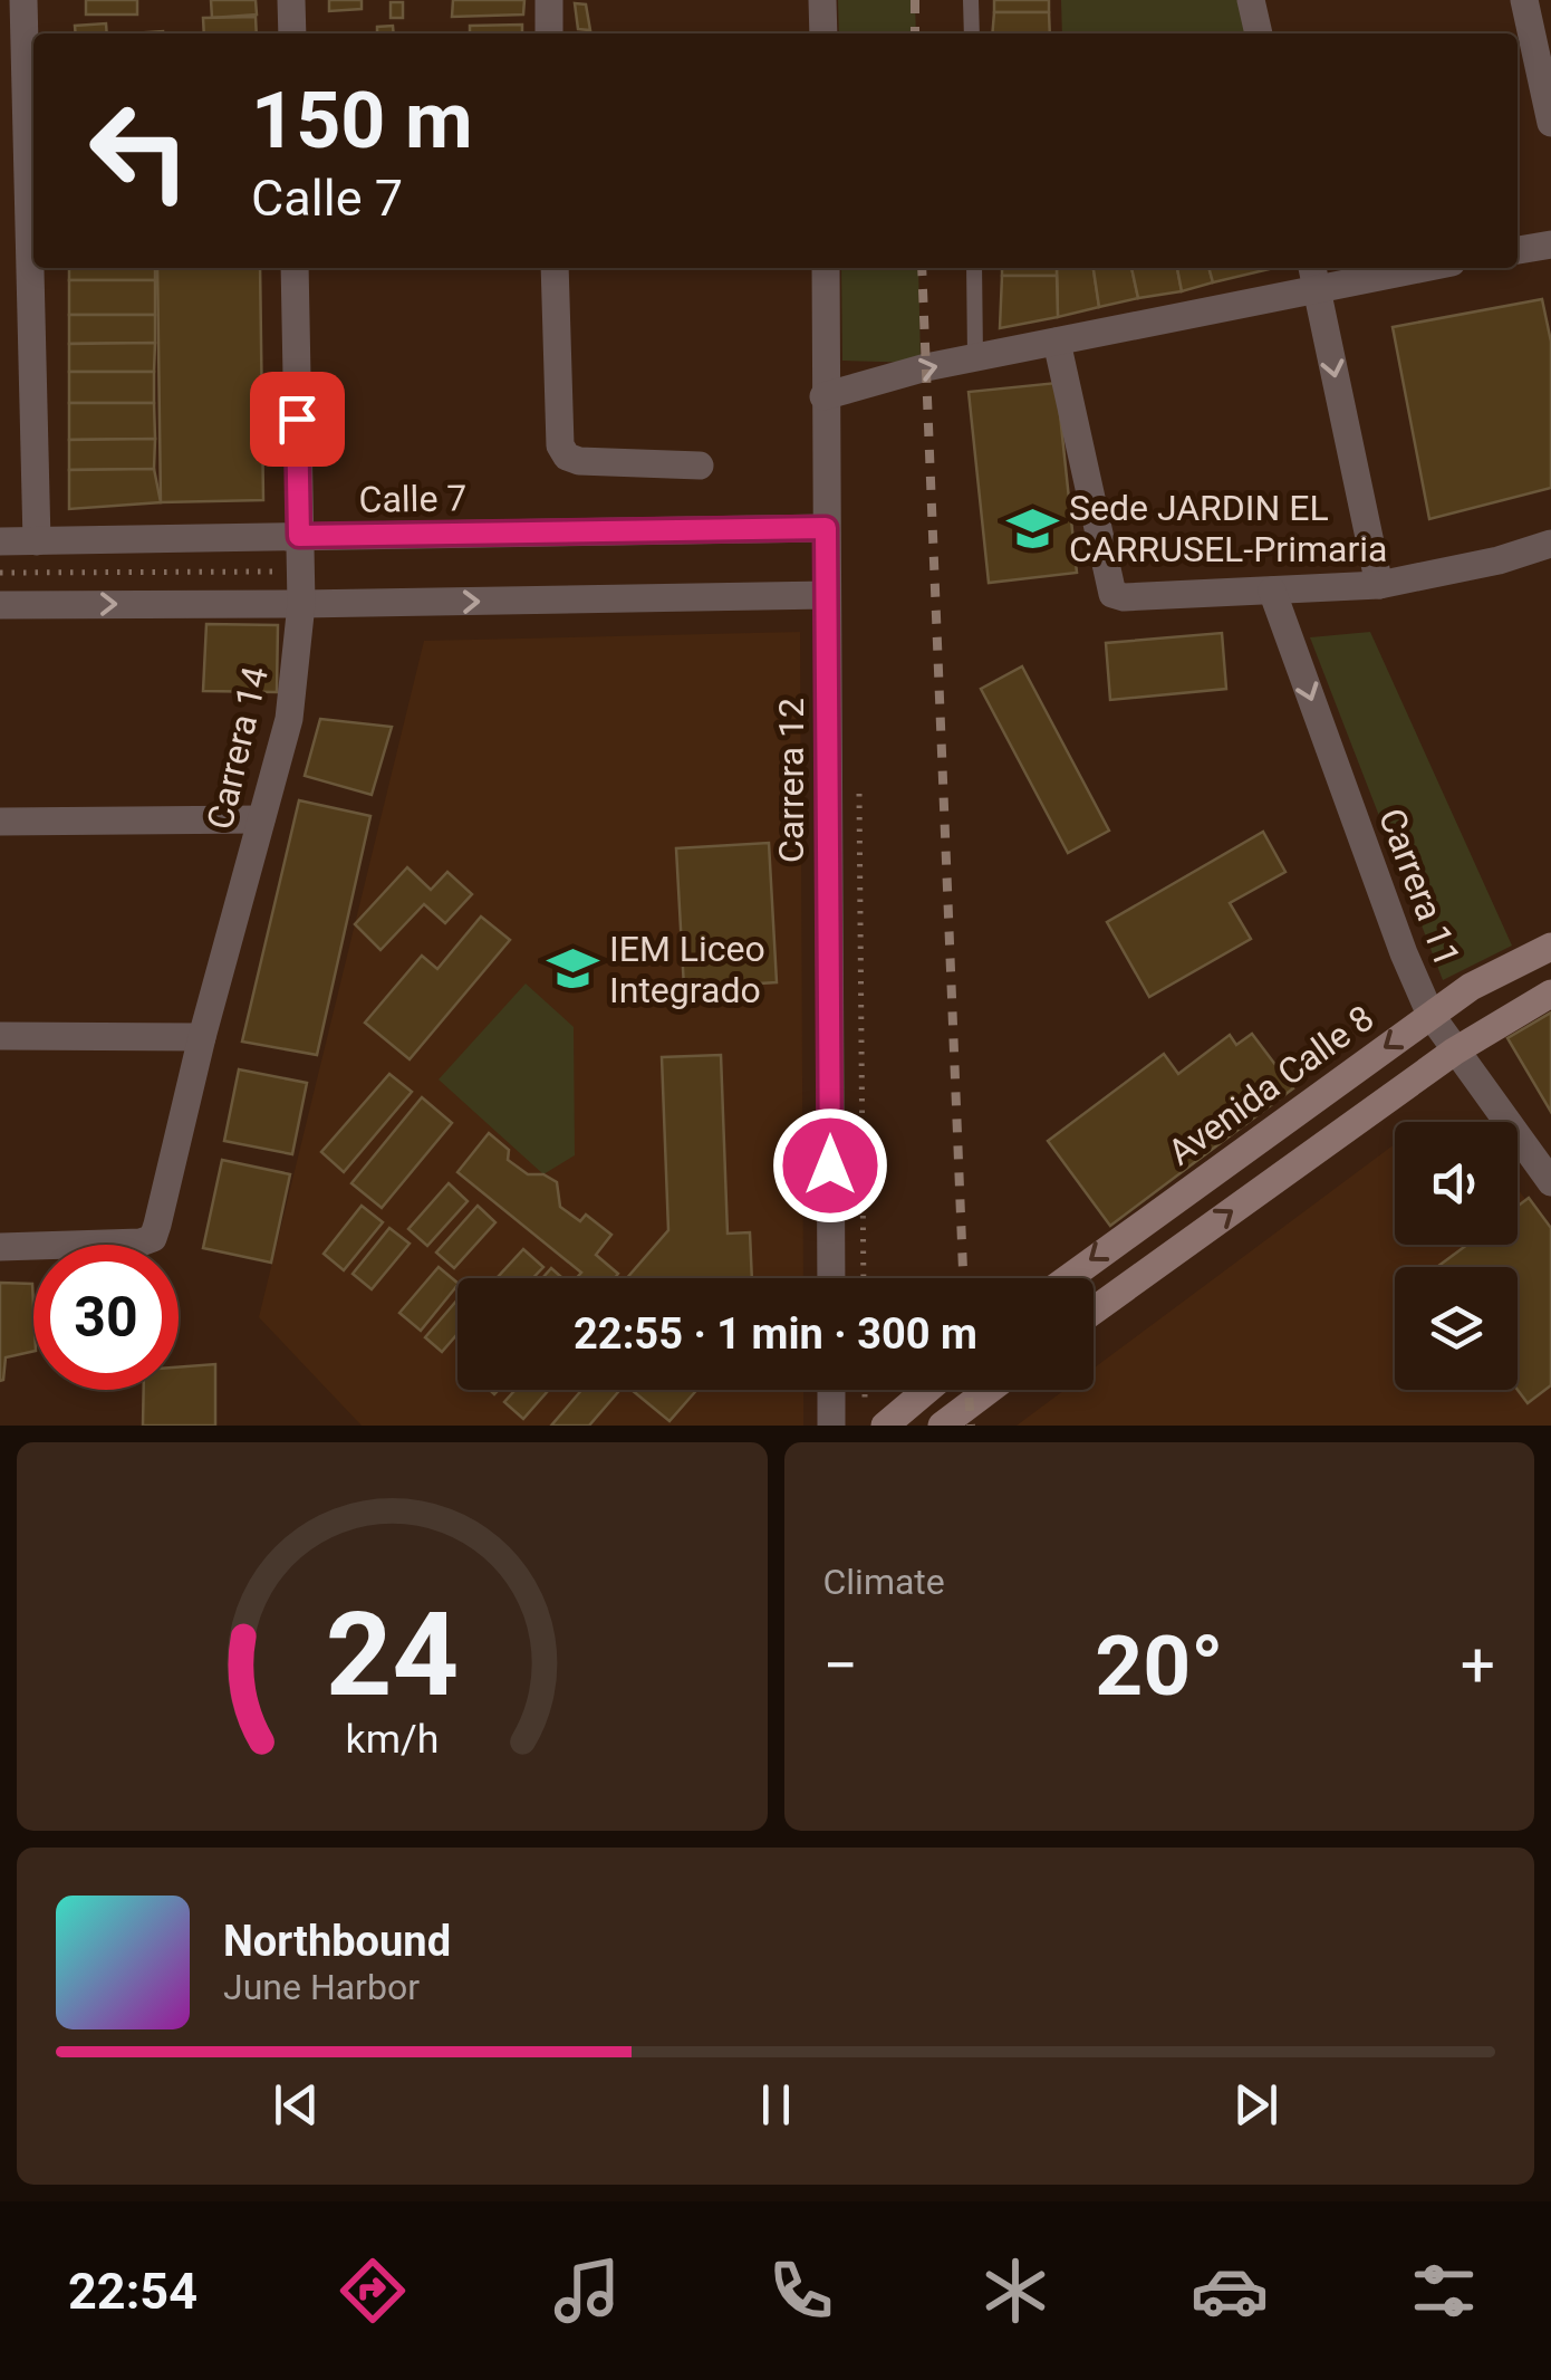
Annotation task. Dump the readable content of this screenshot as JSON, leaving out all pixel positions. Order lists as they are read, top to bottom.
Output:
{
  "streets": {
    "main road": ["Avenida Calle 8"],
    "street": [
      "Calle 7",
      "Carrera 14",
      "Carrera 12",
      "Carrera 11"
    ]
  },
  "crossings": [
    ["Calle 7", "Carrera 14"],
    ["Calle 7", "Carrera 12"],
    ["Carrera 11", "Avenida Calle 8"]
  ],
  "one_way": ["Carrera 11"],
  "places": {
    "school or university": ["Sede JARDIN EL CARRUSEL-Primaria", "IEM Liceo Integrado"]
  },
  "page": {
    "turn": ["150 m", "Calle 7"],
    "limit": "30",
    "trip": "22:55 · 1 min · 300 m",
    "tile": "Climate",
    "heat": ["−", "20°", "+"],
    "song": ["Northbound", "June Harbor"],
    "tabs": "22:54",
    "gauge": ["24", "km/h"]
  }
}
